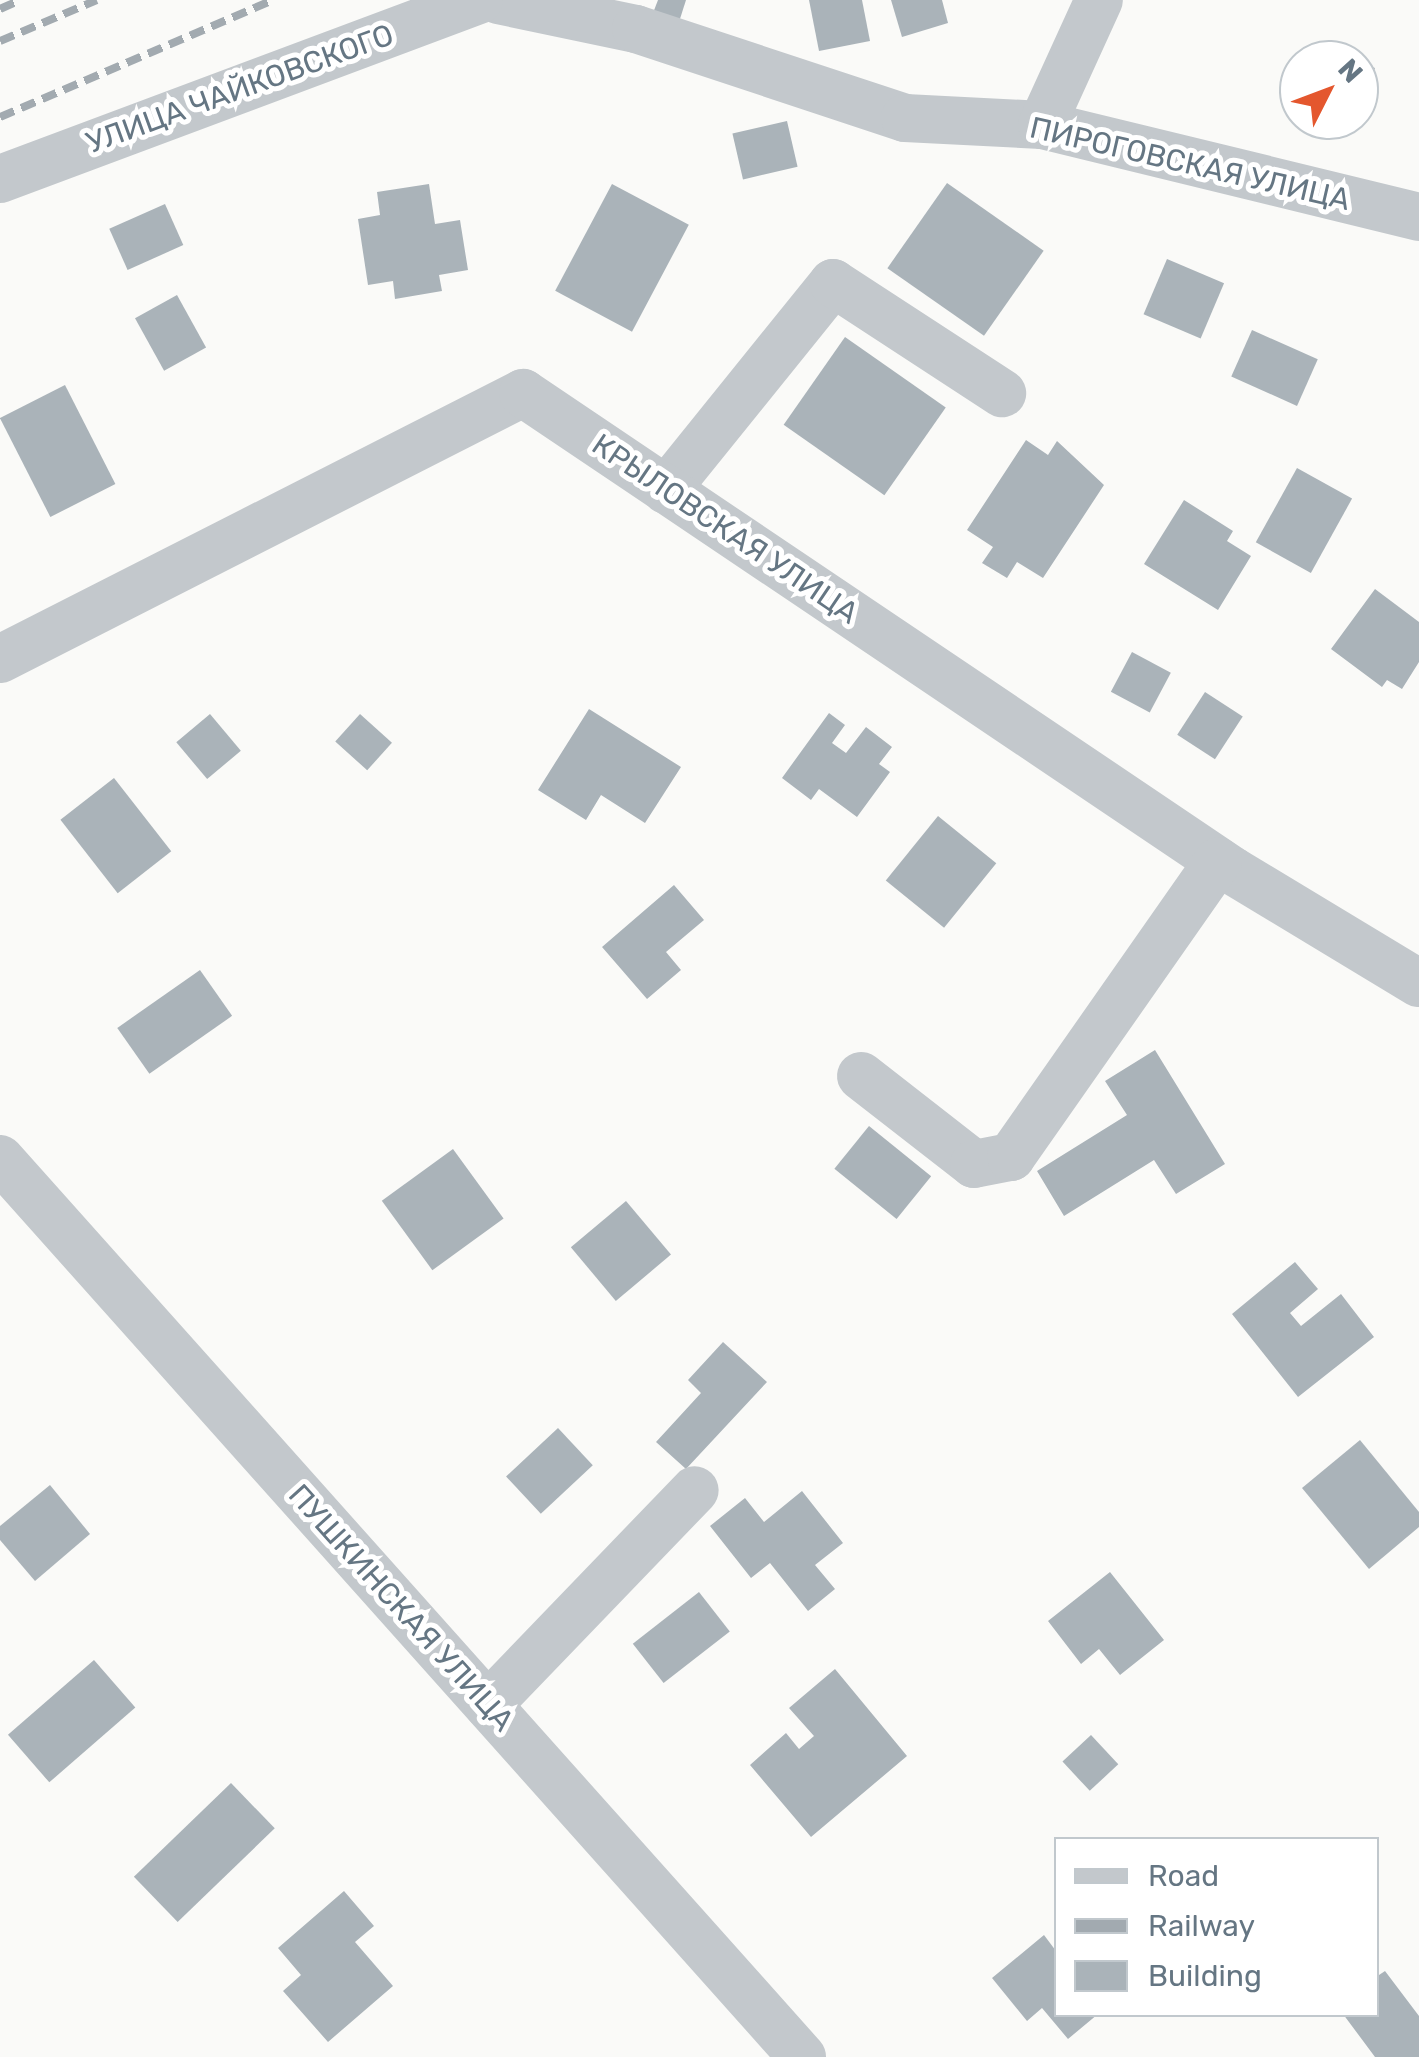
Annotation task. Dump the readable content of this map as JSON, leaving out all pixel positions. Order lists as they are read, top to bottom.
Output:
{
  "streets": {
    "street": [
      "УЛИЦА ЧАЙКОВСКОГО",
      "ПИРОГОВСКАЯ УЛИЦА",
      "КРЫЛОВСКАЯ УЛИЦА",
      "ПУШКИНСКАЯ УЛИЦА"
    ]
  },
  "legend": ["Road", "Railway", "Building"],
  "north": "top right"
}
